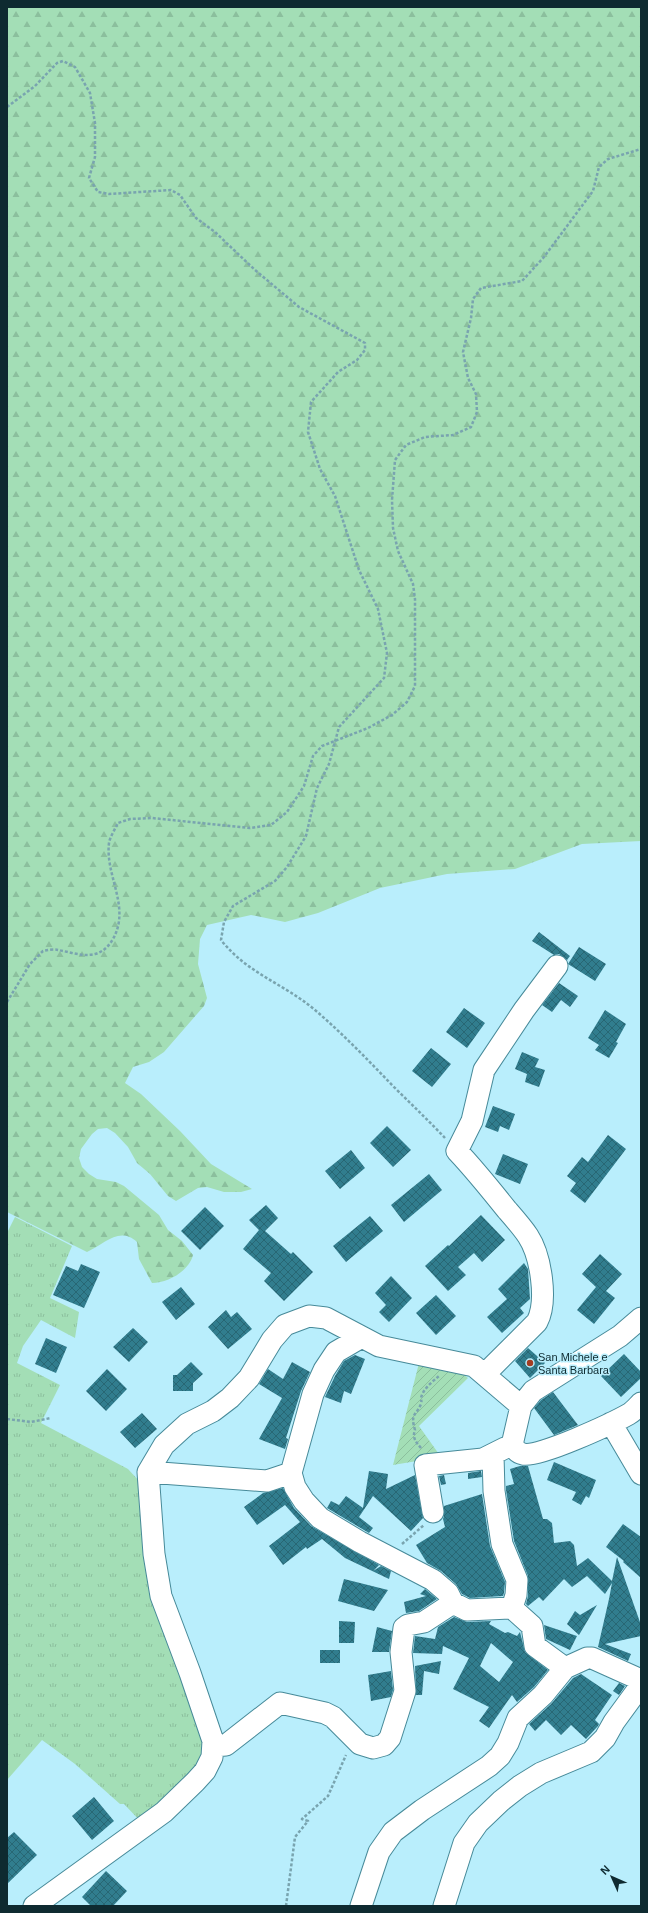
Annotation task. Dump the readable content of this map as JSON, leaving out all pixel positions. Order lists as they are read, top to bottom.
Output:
{
  "places": ["San Michele e Santa Barbara"],
  "north": "top left"
}
